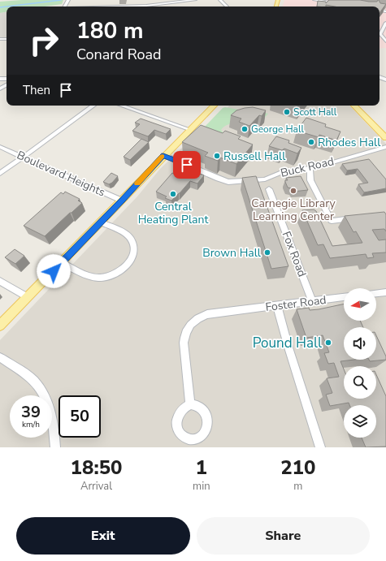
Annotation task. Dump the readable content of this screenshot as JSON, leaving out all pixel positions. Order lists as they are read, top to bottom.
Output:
{
  "streets": {
    "street": [
      "Buck Road",
      "Boulevard Heights",
      "Fox Road",
      "Foster Road"
    ]
  },
  "crossings": [
    ["Fox Road", "Foster Road"]
  ],
  "places": [
    "Scott Hall",
    "George Hall",
    "Rhodes Hall",
    "Russell Hall",
    "Carnegie Library Learning Center",
    "Central Heating Plant",
    "Brown Hall",
    "Pound Hall"
  ],
  "north": "left",
  "page": {
    "turn": ["180 m", "Conard Road"],
    "then": "Then",
    "speed": "39 km/h",
    "limit": "50",
    "eta": [
      "18:50",
      "Arrival",
      "1",
      "min",
      "210",
      "m"
    ],
    "buttons": ["Exit", "Share"]
  }
}
